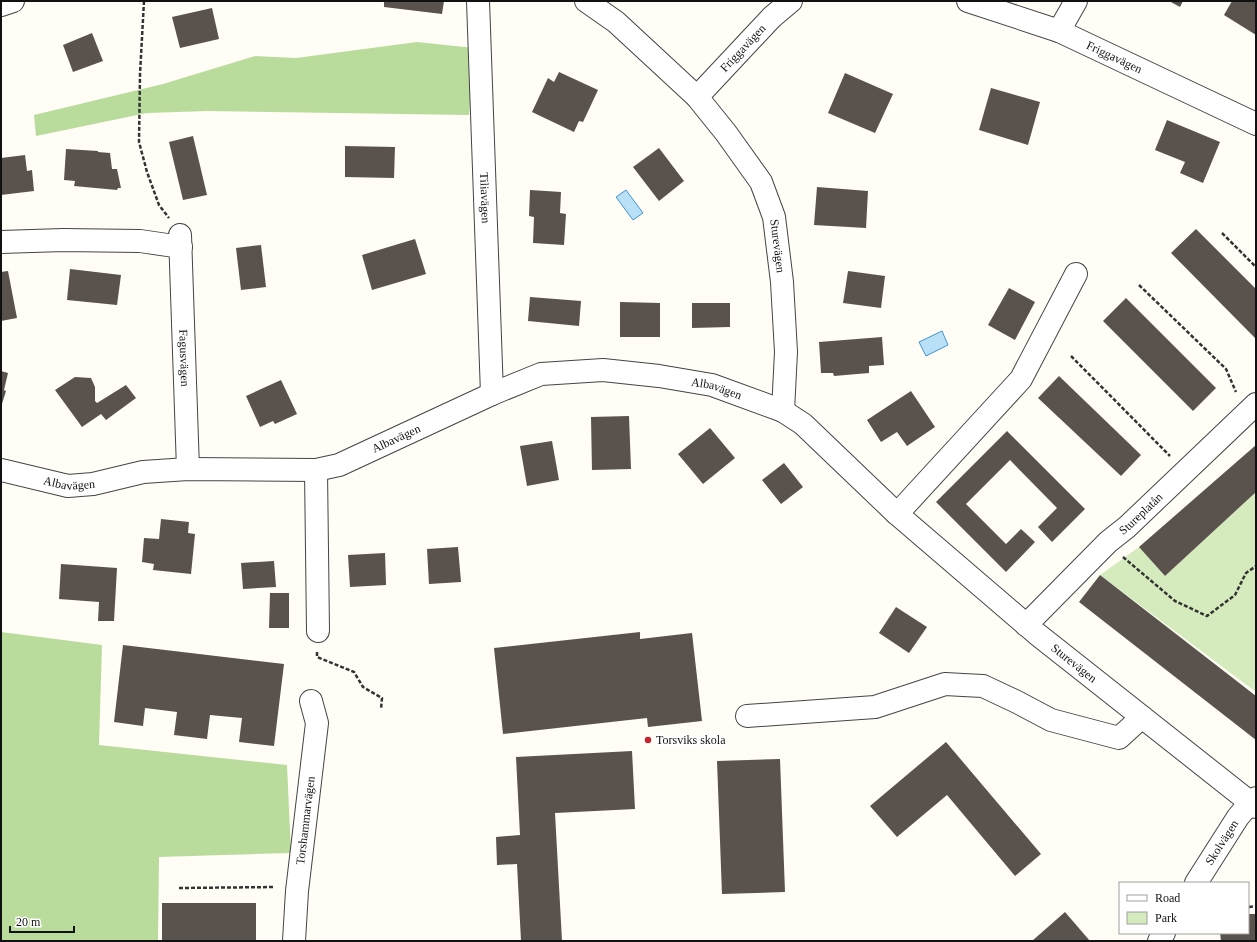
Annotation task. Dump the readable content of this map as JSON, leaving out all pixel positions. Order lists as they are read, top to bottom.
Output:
{
  "streets": {
    "street": [
      "Friggavägen",
      "Tiliavägen",
      "Sturevägen",
      "Fagusvägen",
      "Albavägen",
      "Stureplatån",
      "Torshammarvägen",
      "Skolvägen"
    ]
  },
  "crossings": [
    ["Friggavägen", "Sturevägen"],
    ["Tiliavägen", "Albavägen"],
    ["Sturevägen", "Albavägen"],
    ["Sturevägen", "Stureplatån"],
    ["Sturevägen", "Skolvägen"],
    ["Fagusvägen", "Albavägen"]
  ],
  "places": ["Torsviks skola"],
  "legend": ["Road", "Park"],
  "scale_bar": "20 m"
}
